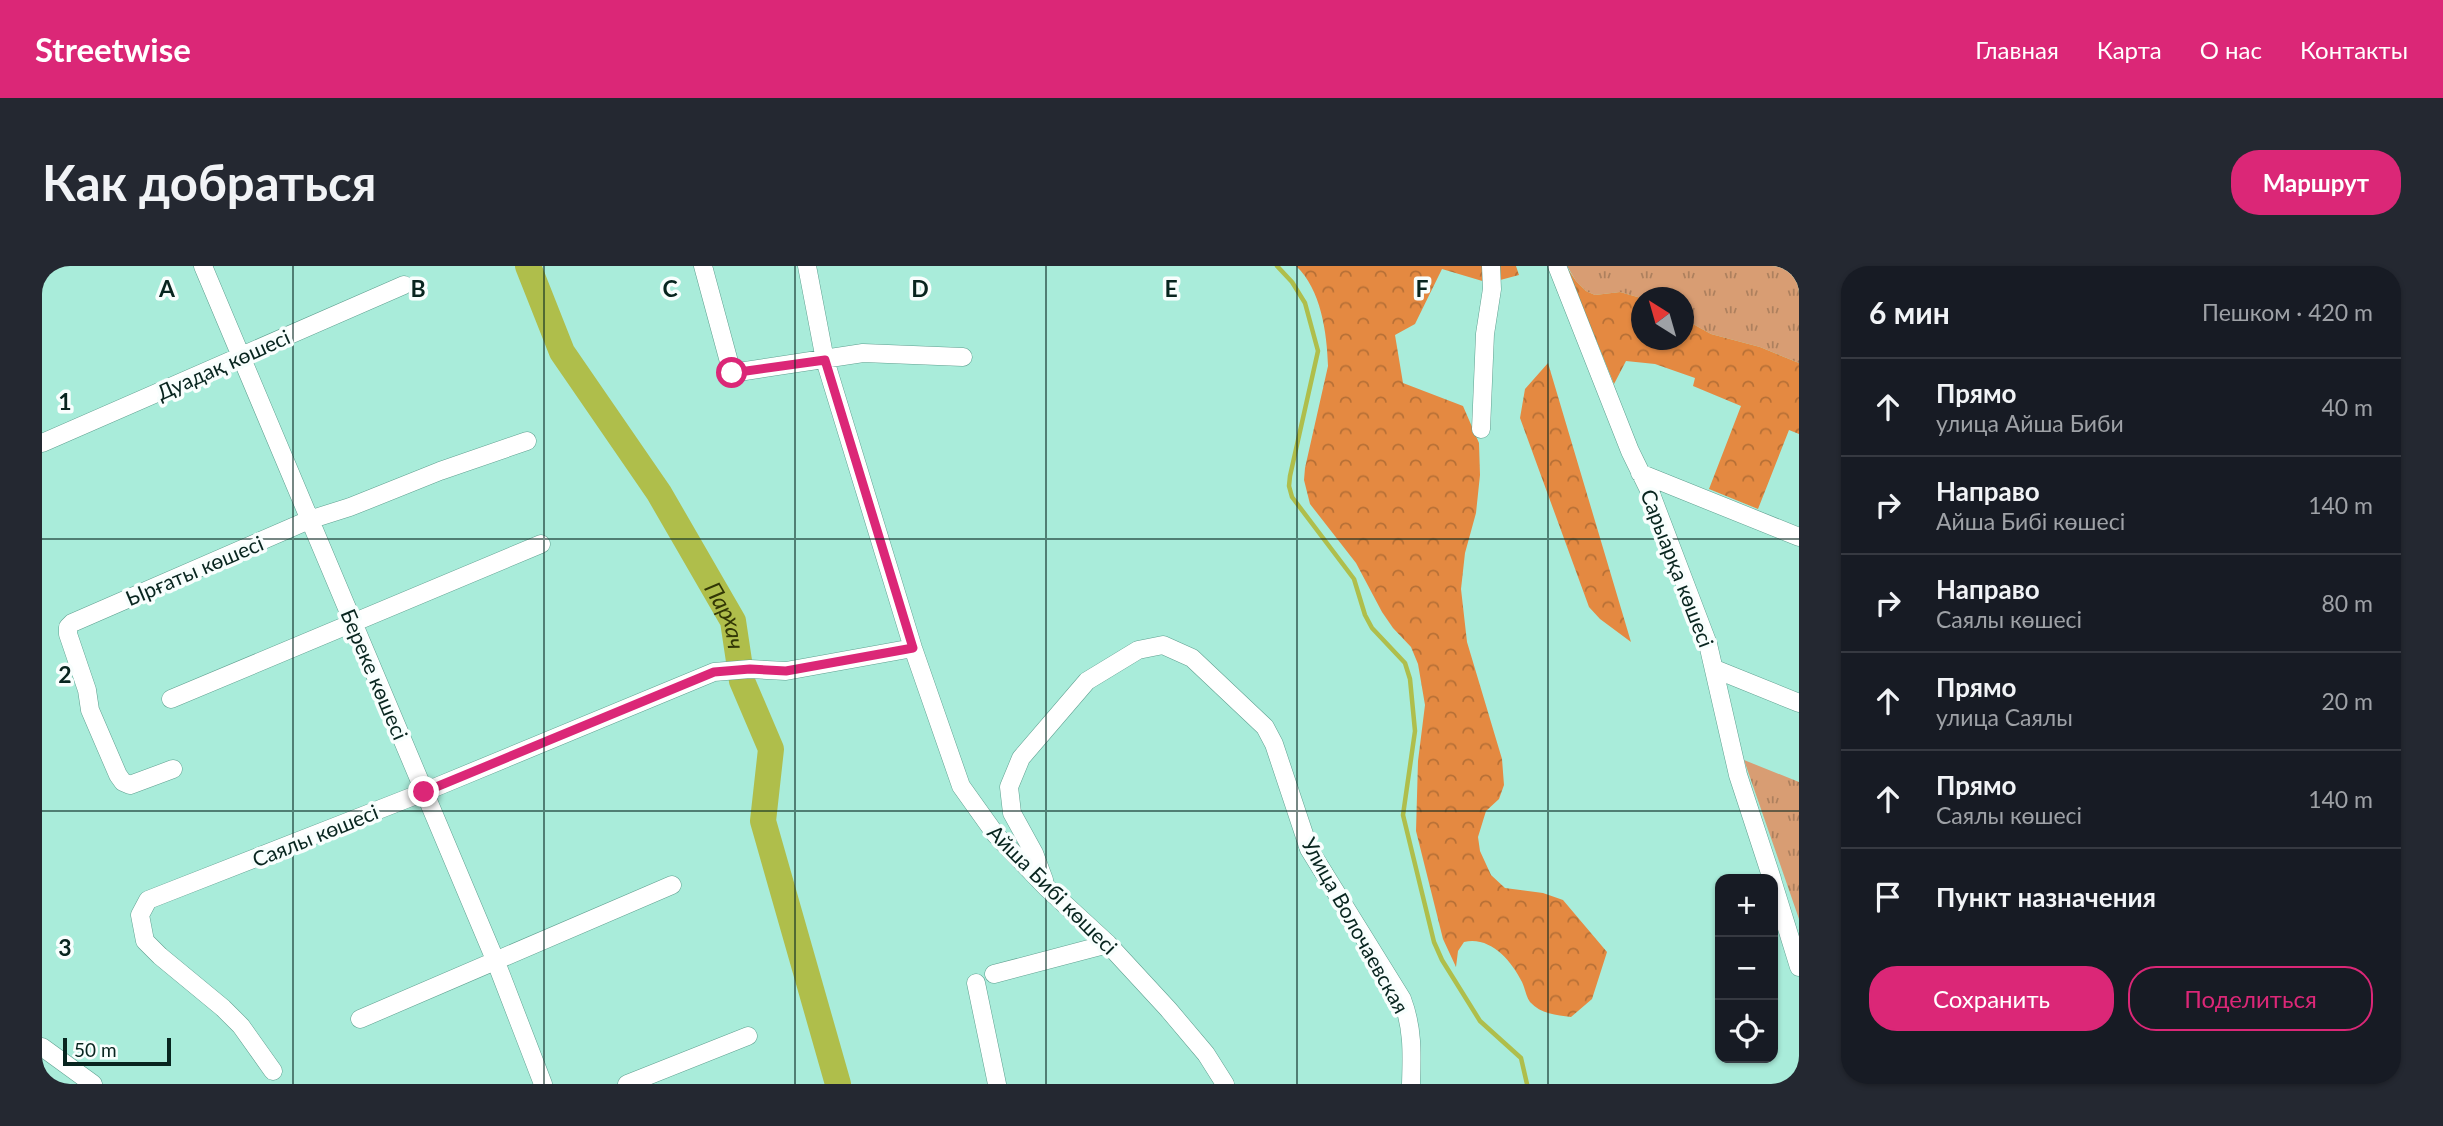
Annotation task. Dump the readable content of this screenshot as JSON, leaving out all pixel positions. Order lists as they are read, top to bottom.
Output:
{
  "streets": {
    "street": [
      "Дуадақ көшесі",
      "Сарыарқа көшесі",
      "Ырғаты көшесі",
      "Береке көшесі",
      "Саялы көшесі",
      "Айша Бибі көшесі",
      "Улица Волочаевская"
    ]
  },
  "crossings": [
    ["Дуадақ көшесі", "Береке көшесі"],
    ["Ырғаты көшесі", "Береке көшесі"],
    ["Береке көшесі", "Саялы көшесі"],
    ["Саялы көшесі", "Айша Бибі көшесі"],
    ["Айша Бибі көшесі", "Улица Волочаевская"]
  ],
  "water": ["Пархач"],
  "scale_bar": "50 m",
  "north": "top left",
  "page": {
    "header": "Streetwise",
    "nav": [
      "Главная",
      "Карта",
      "О нас",
      "Контакты"
    ],
    "buttons": [
      "Маршрут",
      ["Сохранить", "Поделиться"]
    ],
    "title": "Как добраться",
    "heading": ["6 мин", "Пешком · 420 m"],
    "list": [
      ["Прямо", "улица Айша Биби", "40 m"],
      ["Направо", "Айша Бибі көшесі", "140 m"],
      ["Направо", "Саялы көшесі", "80 m"],
      ["Прямо", "улица Саялы", "20 m"],
      ["Прямо", "Саялы көшесі", "140 m"],
      "Пункт назначения"
    ],
    "map_buttons": ["+", "−"],
    "scale": "50 m"
  },
  "grid": {
    "columns": [
      "A",
      "B",
      "C",
      "D",
      "E",
      "F"
    ],
    "rows": ["1", "2", "3"]
  }
}
